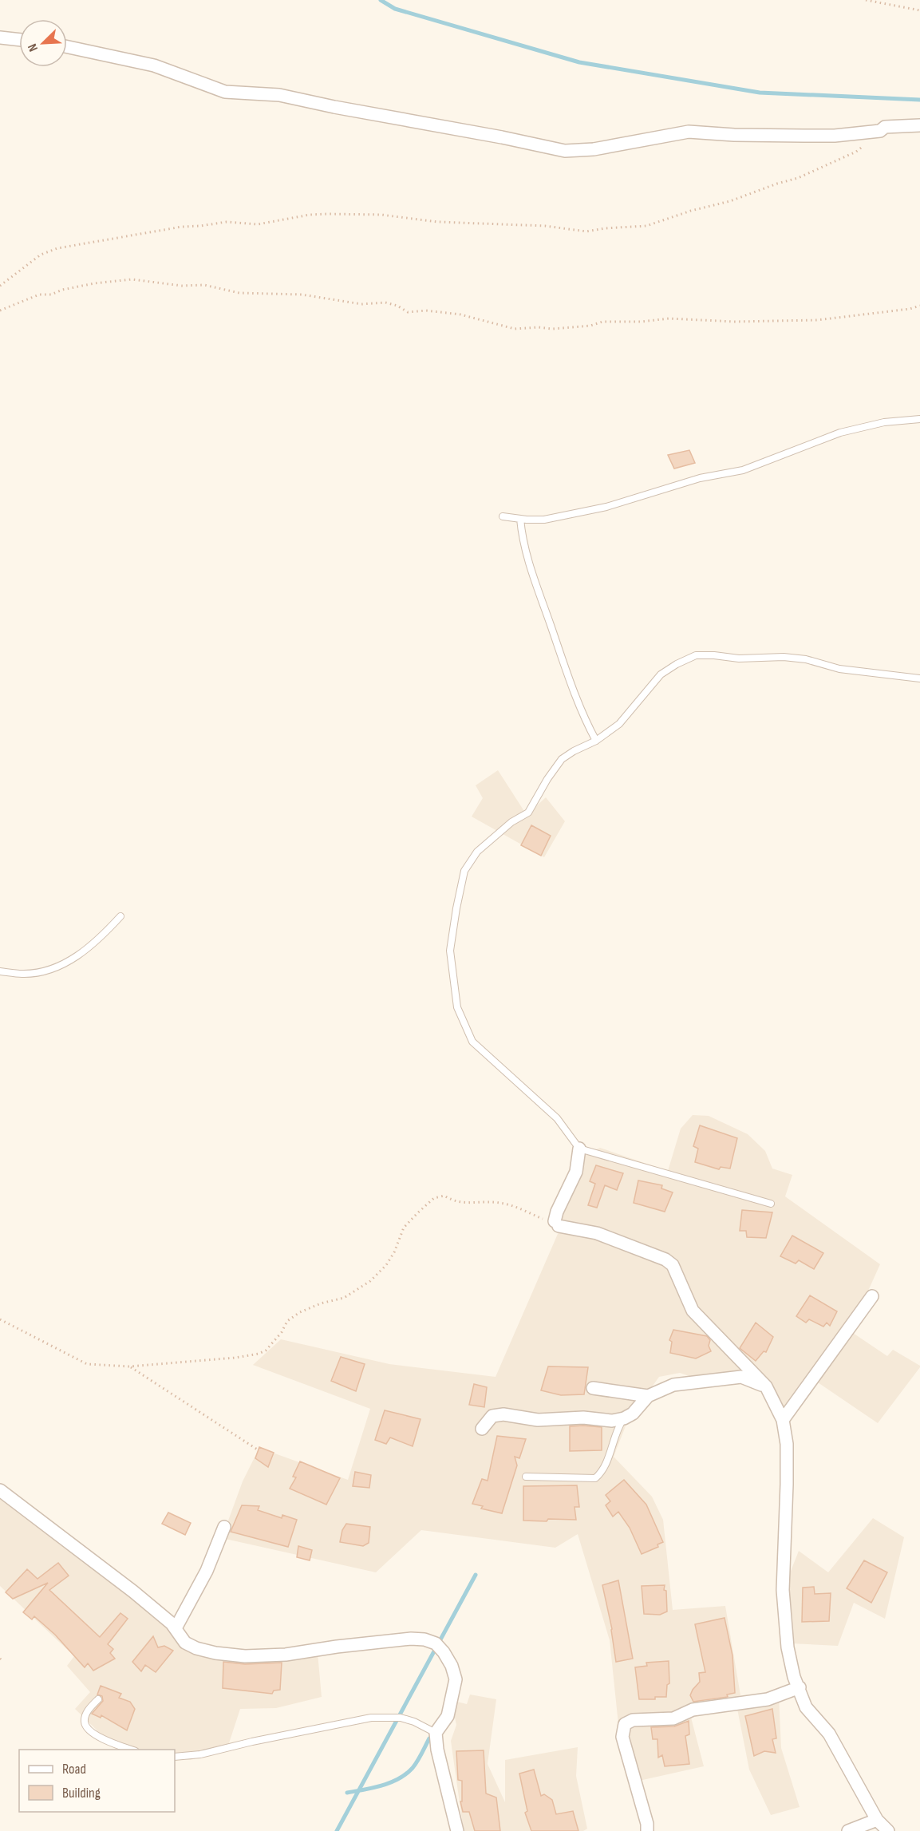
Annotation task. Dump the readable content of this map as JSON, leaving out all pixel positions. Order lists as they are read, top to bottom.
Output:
{
  "legend": ["Road", "Building"],
  "north": "bottom left"
}
